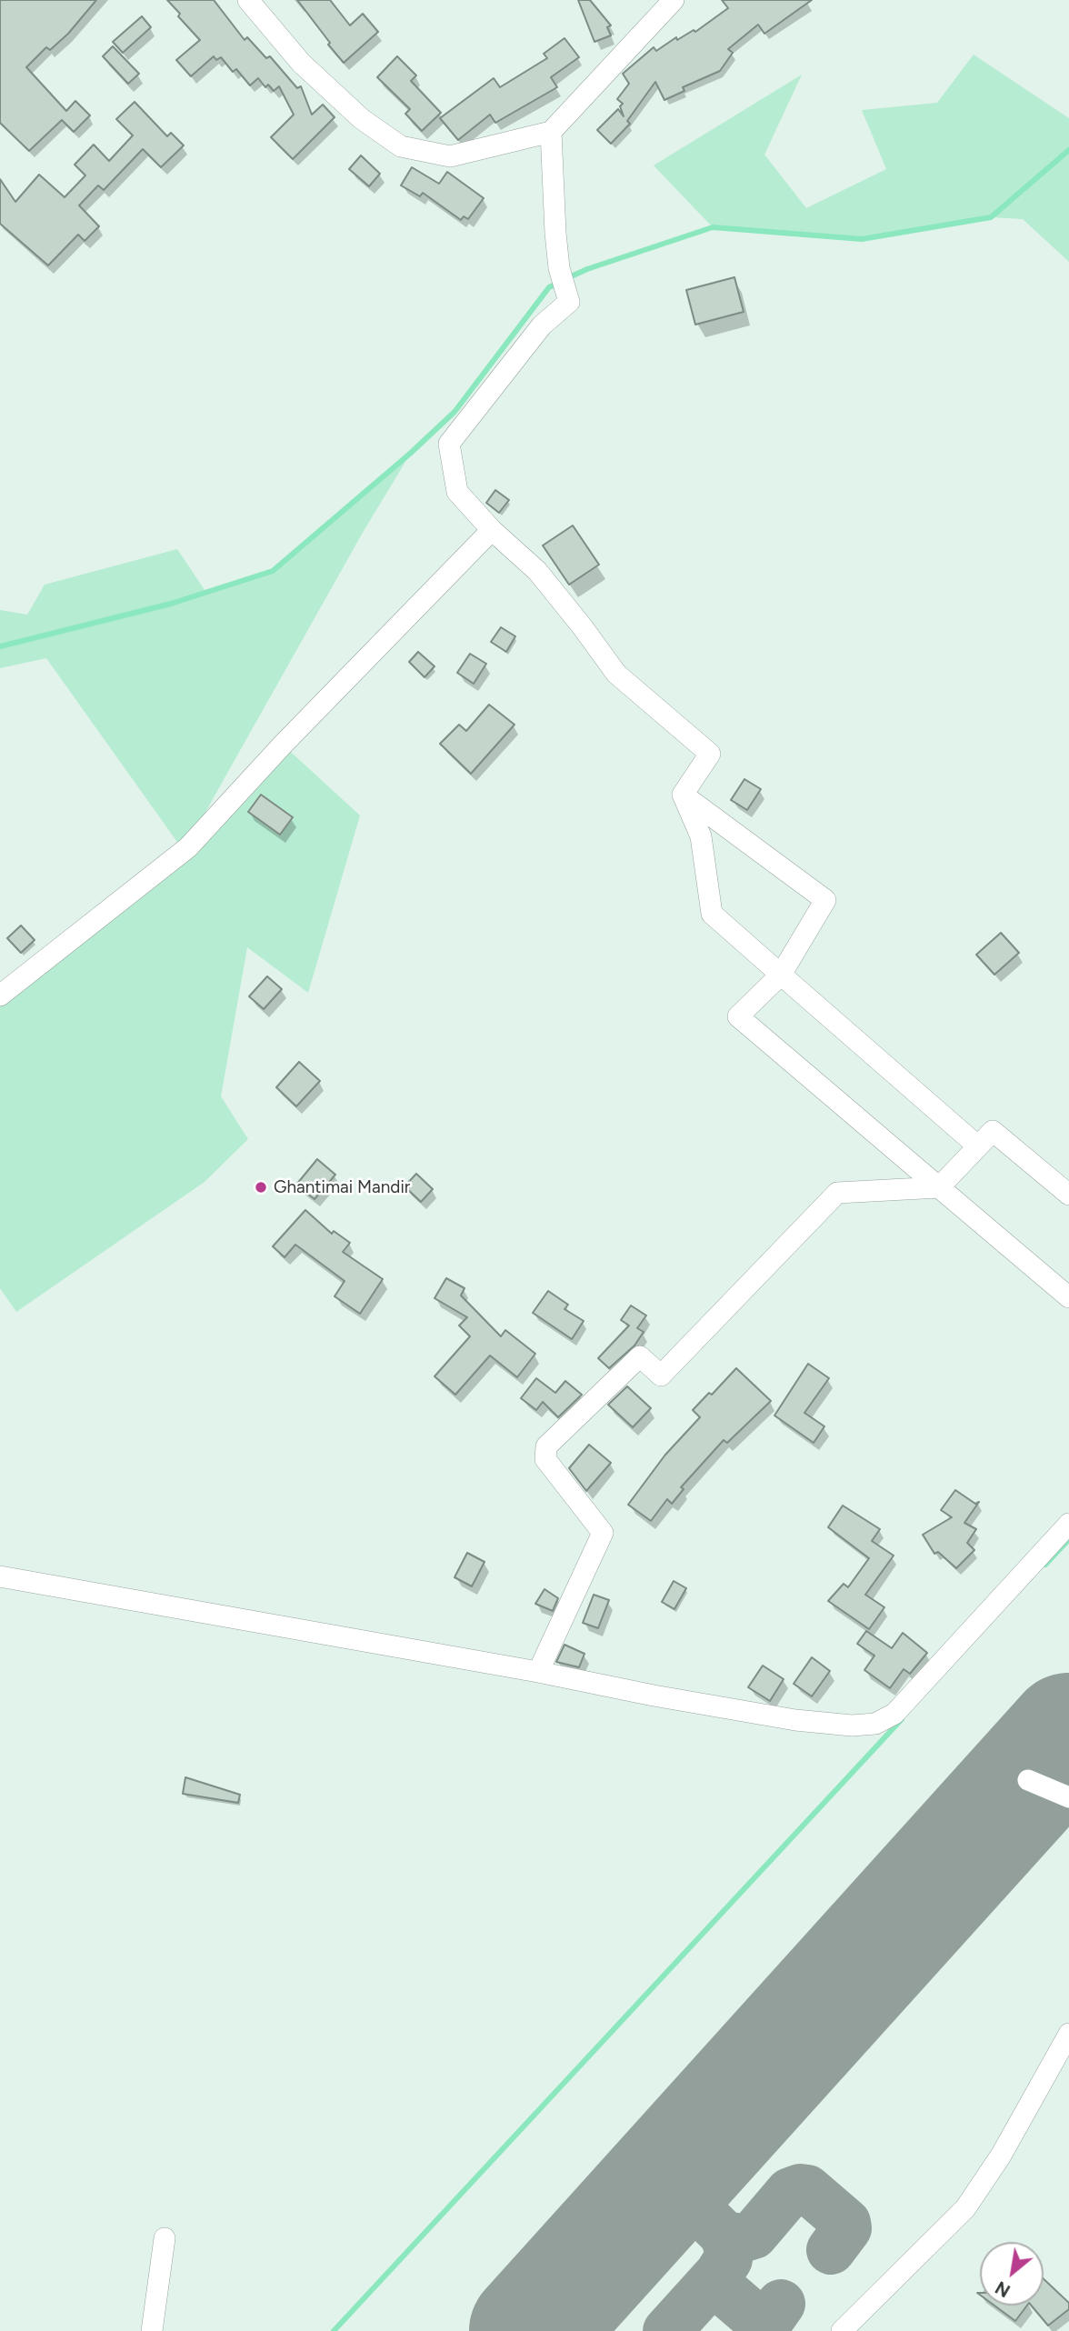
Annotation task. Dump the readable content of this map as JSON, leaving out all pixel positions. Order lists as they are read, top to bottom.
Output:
{
  "places": ["Ghantimai Mandir"],
  "north": "bottom left"
}
